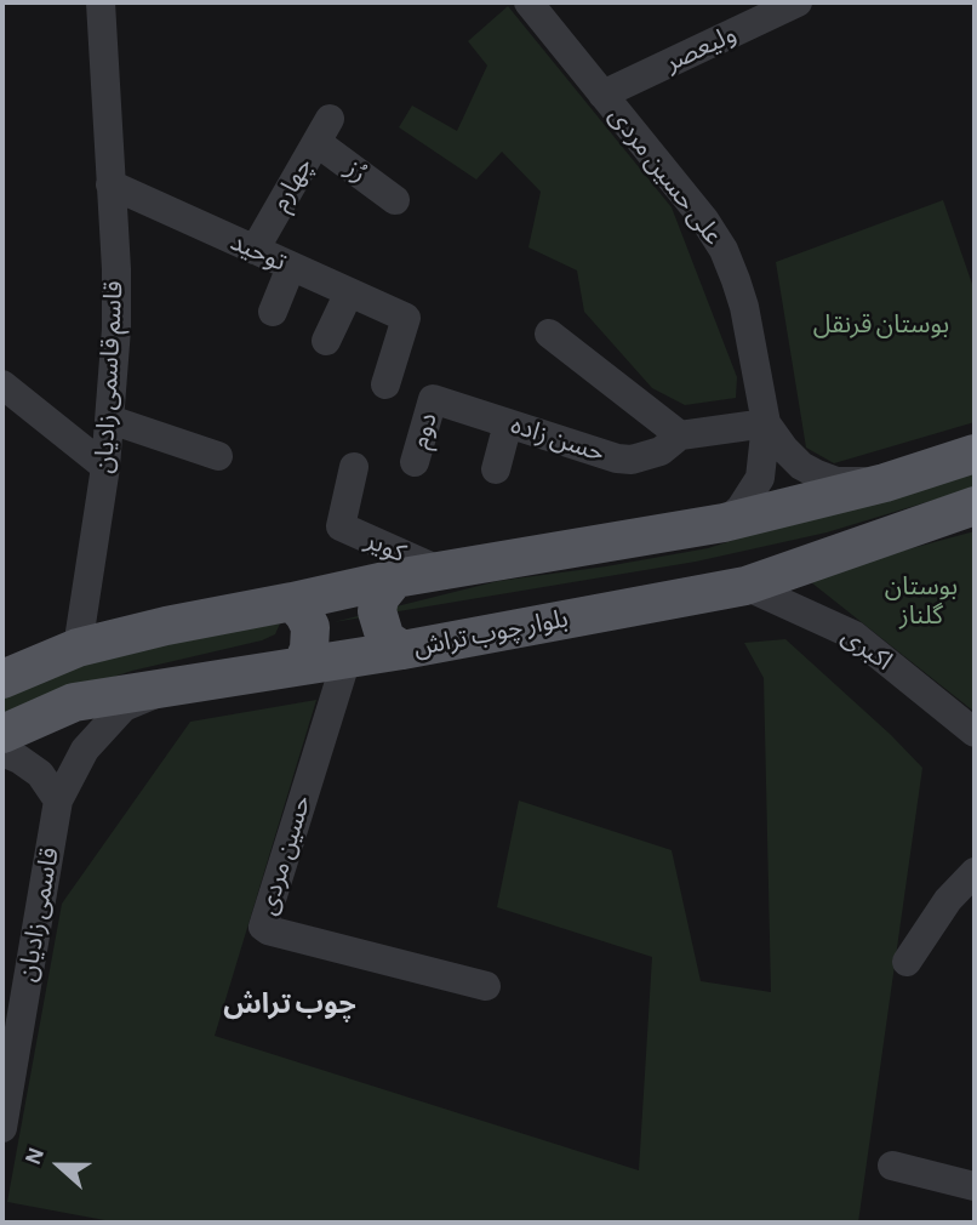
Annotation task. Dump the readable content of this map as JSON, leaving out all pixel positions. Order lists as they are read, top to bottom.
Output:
{
  "streets": {
    "main road": ["بلوار چوب‌ تراش"],
    "street": [
      "ولیعصر",
      "رُز",
      "علی حسین مردی",
      "چهارم",
      "توحید",
      "قاسم قاسمی زادیان",
      "دوم",
      "حسن زاده",
      "کویر",
      "اکبری",
      "حسین مردی",
      "قاسمی زادیان"
    ]
  },
  "crossings": [
    ["ولیعصر", "علی حسین مردی"],
    ["رُز", "چهارم"],
    ["علی حسین مردی", "حسن زاده"],
    ["چهارم", "توحید"],
    ["توحید", "قاسم قاسمی زادیان"],
    ["دوم", "حسن زاده"],
    ["بلوار چوب‌ تراش", "اکبری"],
    ["بلوار چوب‌ تراش", "حسین مردی"],
    ["بلوار چوب‌ تراش", "قاسمی زادیان"]
  ],
  "districts": ["چوب تراش"],
  "parks": ["بوستان قرنقل", "بوستان گلناز"],
  "north": "left"
}
